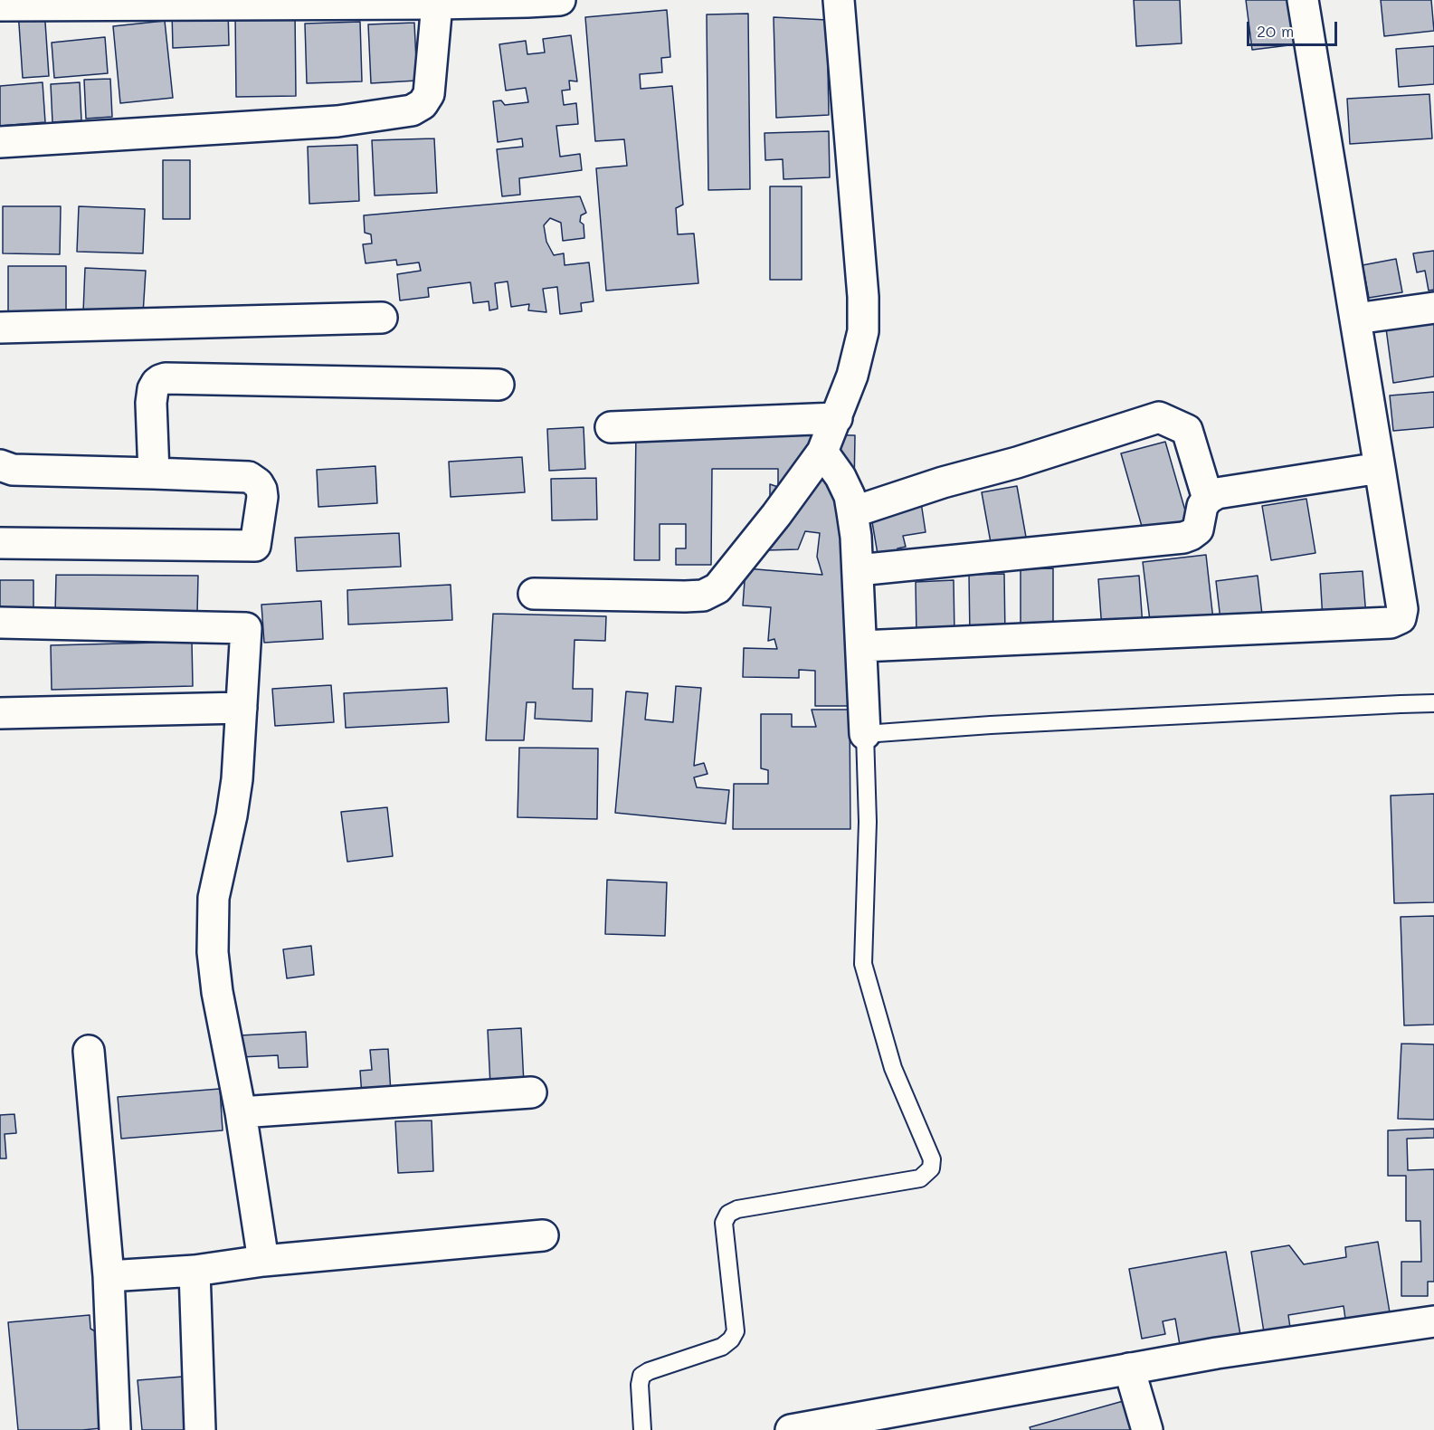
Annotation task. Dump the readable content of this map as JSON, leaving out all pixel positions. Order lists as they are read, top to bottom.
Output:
{
  "scale_bar": "20 m"
}
